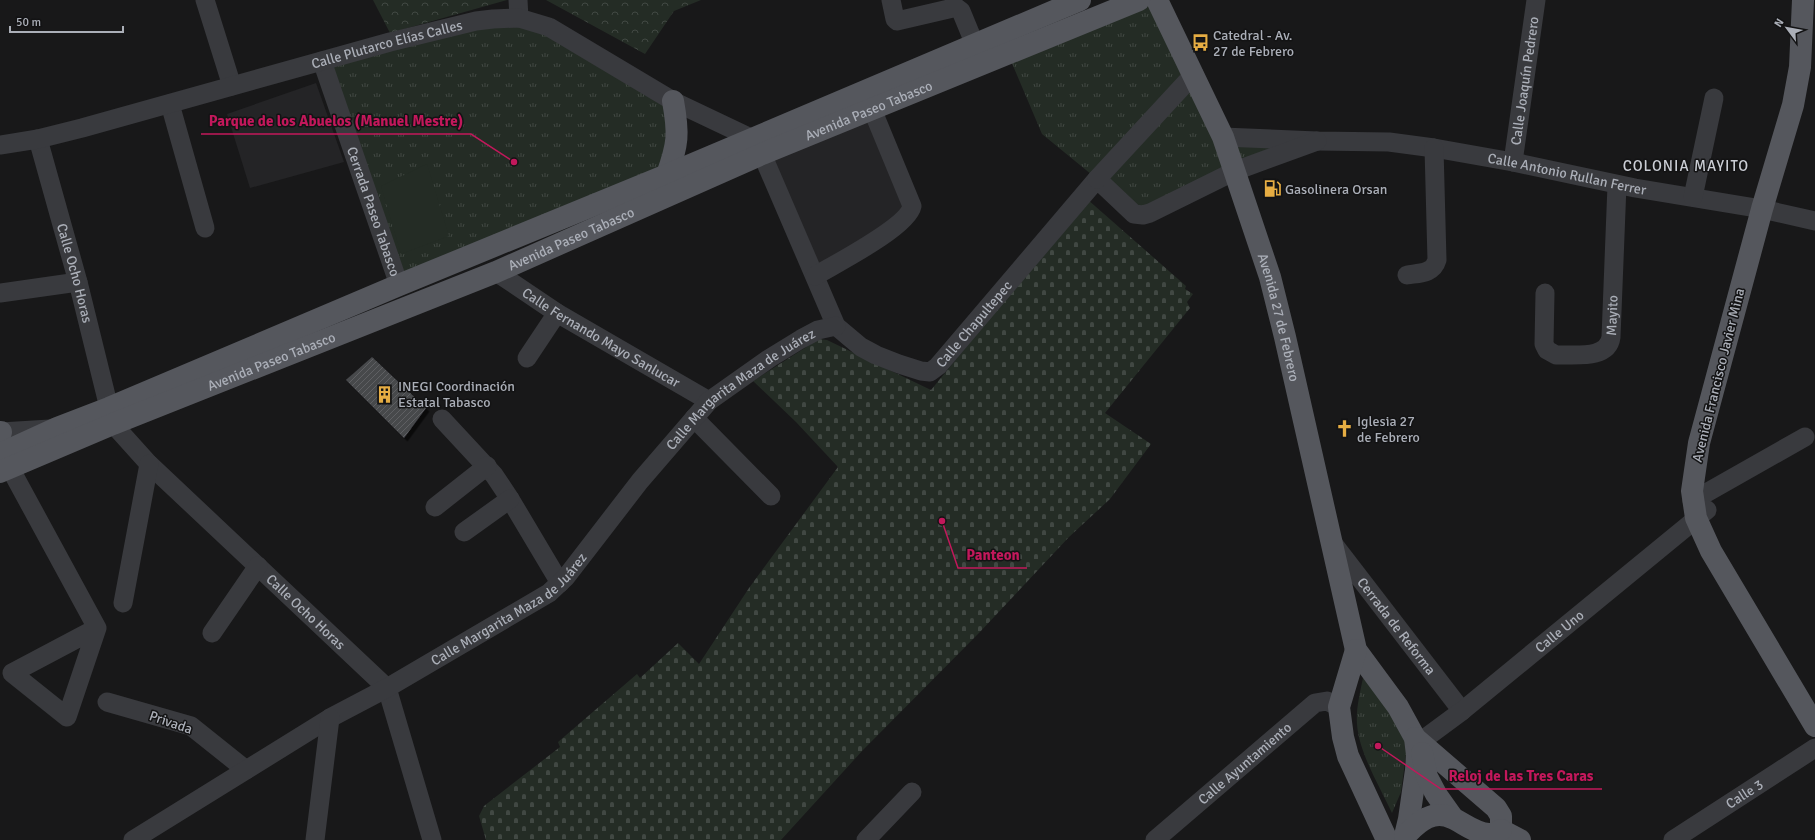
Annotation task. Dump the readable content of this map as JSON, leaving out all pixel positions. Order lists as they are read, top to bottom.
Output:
{
  "streets": {
    "main road": ["Avenida Paseo Tabasco", "Avenida 27 de Febrero", "Avenida Francisco Javier Mina"],
    "street": [
      "Calle Plutarco Elías Calles",
      "Calle Joaquín Pedrero",
      "Calle Antonio Rullan Ferrer",
      "Cerrada Paseo Tabasco",
      "Calle Ocho Horas",
      "Mayito",
      "Calle Chapultepec",
      "Calle Fernando Mayo Sanlucar",
      "Calle Margarita Maza de Juárez",
      "Cerrada de Reforma",
      "Calle Uno",
      "Privada",
      "Calle Ayuntamiento",
      "Calle 3"
    ]
  },
  "crossings": [
    ["Calle Plutarco Elías Calles", "Avenida Paseo Tabasco"],
    ["Calle Plutarco Elías Calles", "Cerrada Paseo Tabasco"],
    ["Calle Plutarco Elías Calles", "Calle Ocho Horas"],
    ["Calle Plutarco Elías Calles", "Calle Chapultepec"],
    ["Calle Joaquín Pedrero", "Calle Antonio Rullan Ferrer"],
    ["Avenida Paseo Tabasco", "Cerrada Paseo Tabasco"],
    ["Avenida Paseo Tabasco", "Calle Ocho Horas"],
    ["Avenida Paseo Tabasco", "Calle Chapultepec"],
    ["Avenida Paseo Tabasco", "Calle Fernando Mayo Sanlucar"],
    ["Calle Antonio Rullan Ferrer", "Mayito"],
    ["Calle Antonio Rullan Ferrer", "Avenida 27 de Febrero"],
    ["Calle Antonio Rullan Ferrer", "Avenida Francisco Javier Mina"],
    ["Calle Ocho Horas", "Calle Margarita Maza de Juárez"],
    ["Avenida 27 de Febrero", "Calle Chapultepec"],
    ["Avenida 27 de Febrero", "Cerrada de Reforma"],
    ["Avenida 27 de Febrero", "Calle Uno"],
    ["Avenida 27 de Febrero", "Calle Ayuntamiento"],
    ["Calle Chapultepec", "Calle Margarita Maza de Juárez"],
    ["Calle Fernando Mayo Sanlucar", "Calle Margarita Maza de Juárez"],
    ["Avenida Francisco Javier Mina", "Calle Uno"],
    ["Calle Margarita Maza de Juárez", "Privada"],
    ["Cerrada de Reforma", "Calle Uno"]
  ],
  "districts": ["COLONIA MAYITO"],
  "places": {
    "bus stop": ["Catedral - Av. 27 de Febrero"],
    "other": ["Parque de los Abuelos (Manuel Mestre)", "Panteon", "Reloj de las Tres Caras"],
    "fuel station": ["Gasolinera Orsan"],
    "building": ["INEGI Coordinación Estatal Tabasco"],
    "church": ["Iglesia 27 de Febrero"]
  },
  "scale_bar": "50 m",
  "north": "top left"
}
